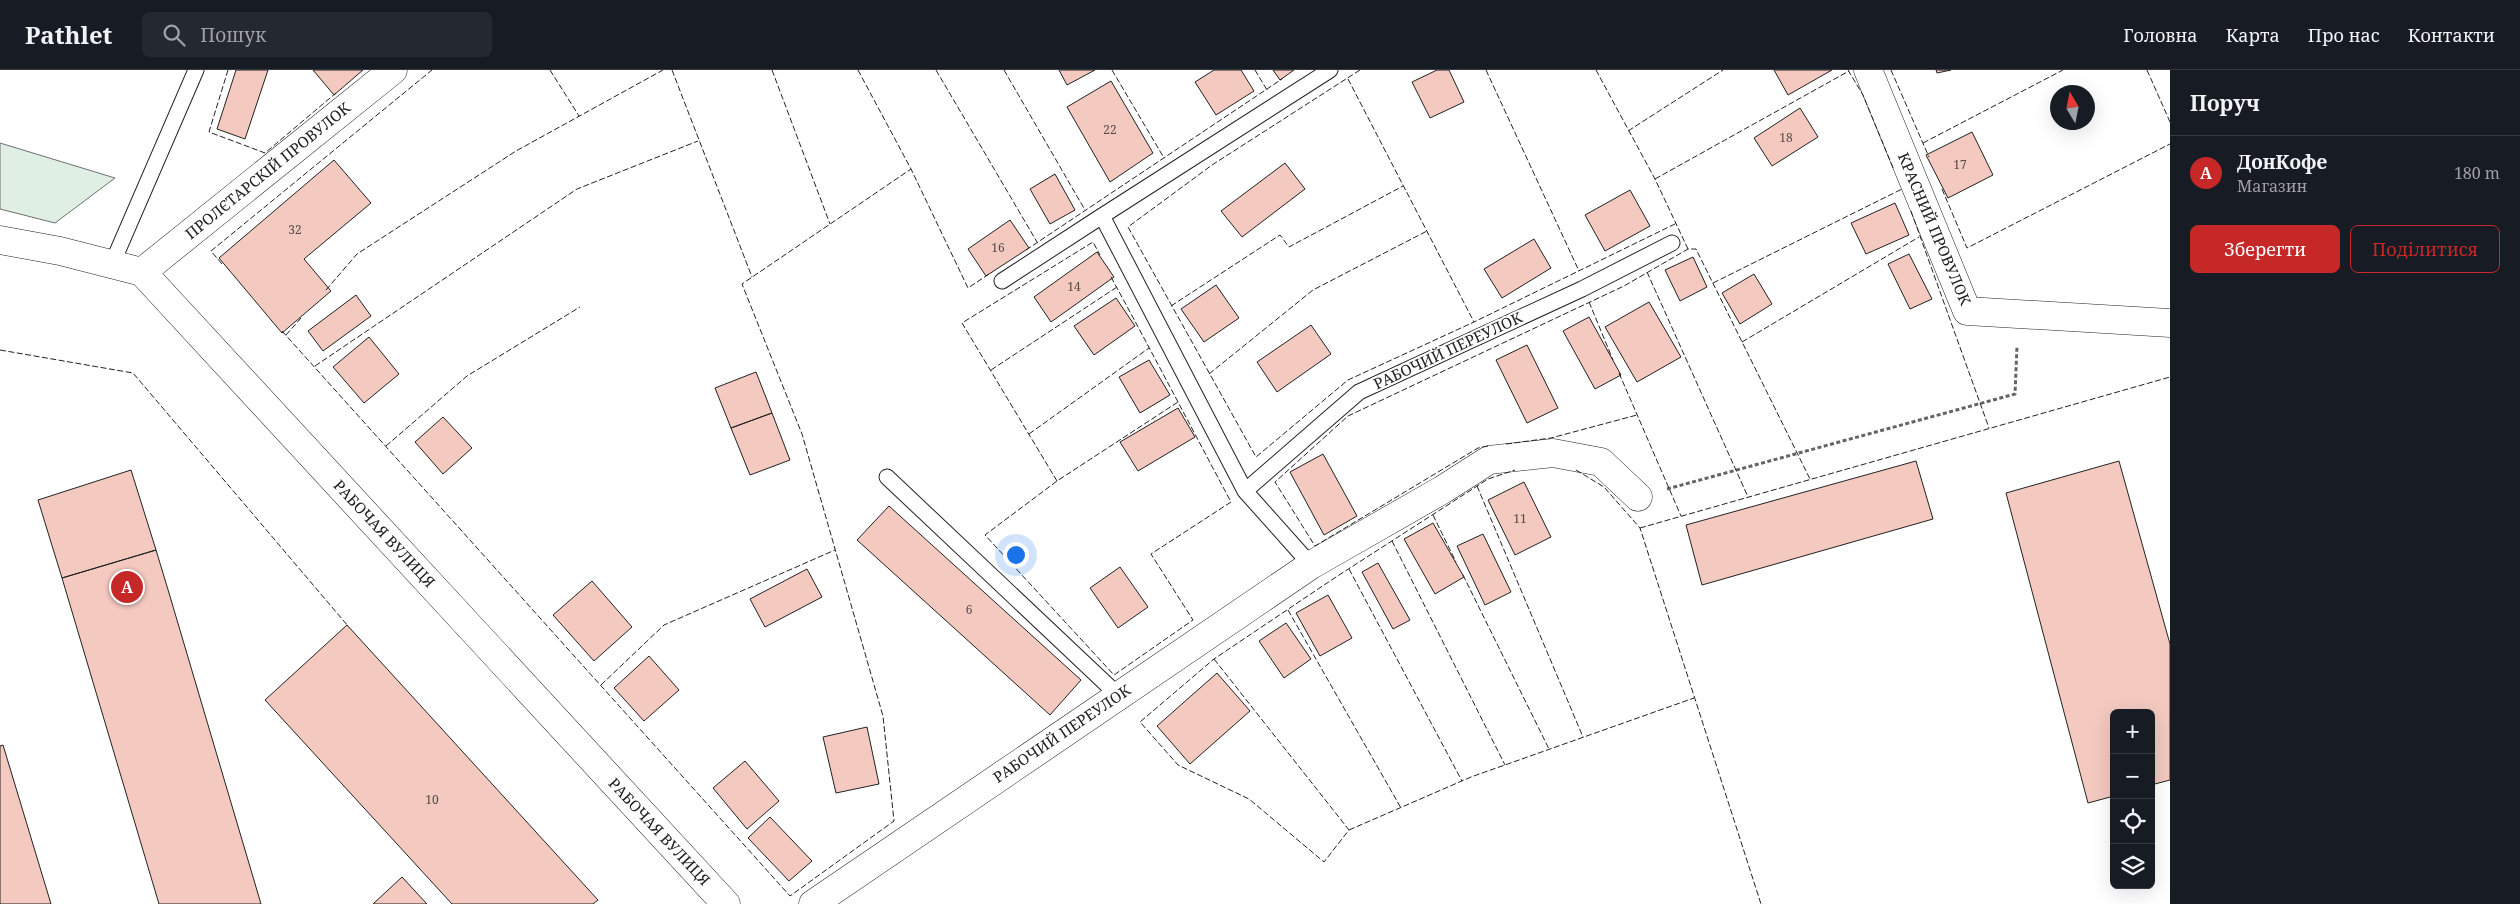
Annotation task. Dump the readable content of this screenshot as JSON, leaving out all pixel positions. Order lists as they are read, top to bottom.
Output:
{
  "streets": {
    "street": [
      "ПРОЛЄТАРСКІЙ ПРОВУЛОК",
      "КРАСНИЙ ПРОВУЛОК",
      "РАБОЧИЙ ПЕРЕУЛОК",
      "РАБОЧАЯ ВУЛИЦЯ"
    ]
  },
  "crossings": [
    ["ПРОЛЄТАРСКІЙ ПРОВУЛОК", "РАБОЧАЯ ВУЛИЦЯ"]
  ],
  "house_numbers": [
    "22",
    "18",
    "17",
    "32",
    "16",
    "14",
    "11",
    "6",
    "10"
  ],
  "north": "top",
  "page": {
    "header": "Pathlet",
    "search": "Пошук",
    "nav": [
      "Головна",
      "Карта",
      "Про нас",
      "Контакти"
    ],
    "heading": "Поруч",
    "list": [
      {
        "mark": "A",
        "name": "ДонКофе",
        "note": "Магазин",
        "value": "180 m"
      }
    ],
    "buttons": ["Зберегти", "Поділитися"],
    "pins": "A",
    "map_buttons": ["+", "−"]
  }
}
